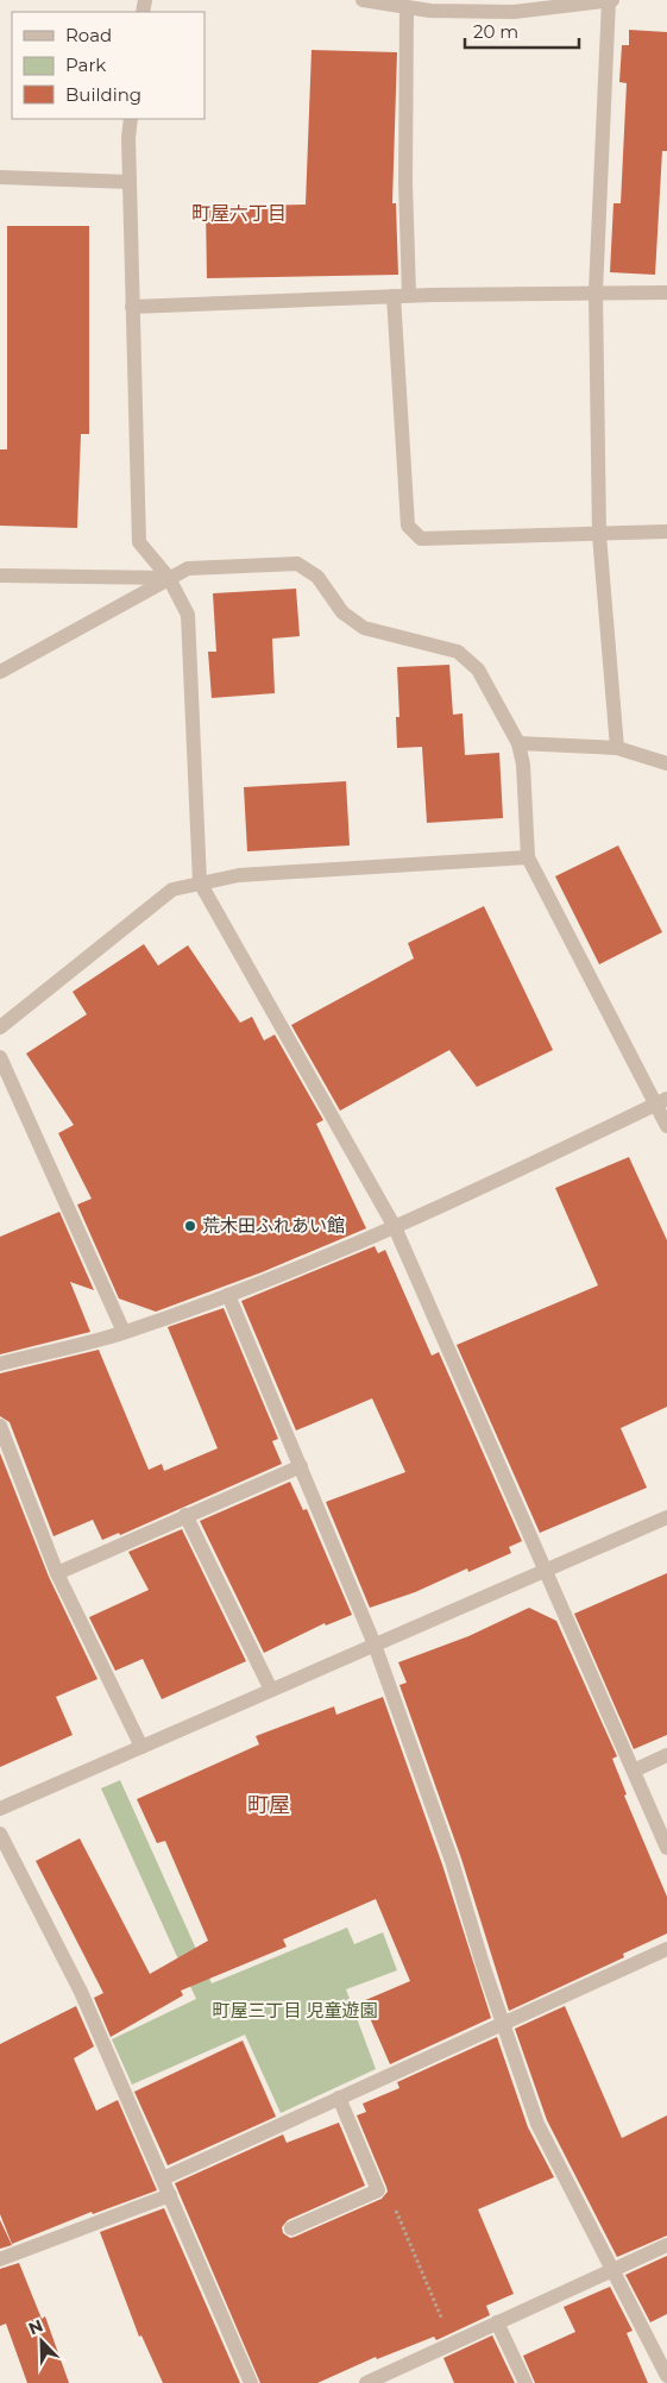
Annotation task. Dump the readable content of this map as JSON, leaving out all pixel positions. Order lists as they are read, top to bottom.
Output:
{
  "districts": ["町屋六丁目", "町屋"],
  "parks": ["町屋三丁目 児童遊園"],
  "places": ["荒木田ふれあい館"],
  "legend": ["Road", "Park", "Building"],
  "scale_bar": "20 m",
  "north": "top left"
}
